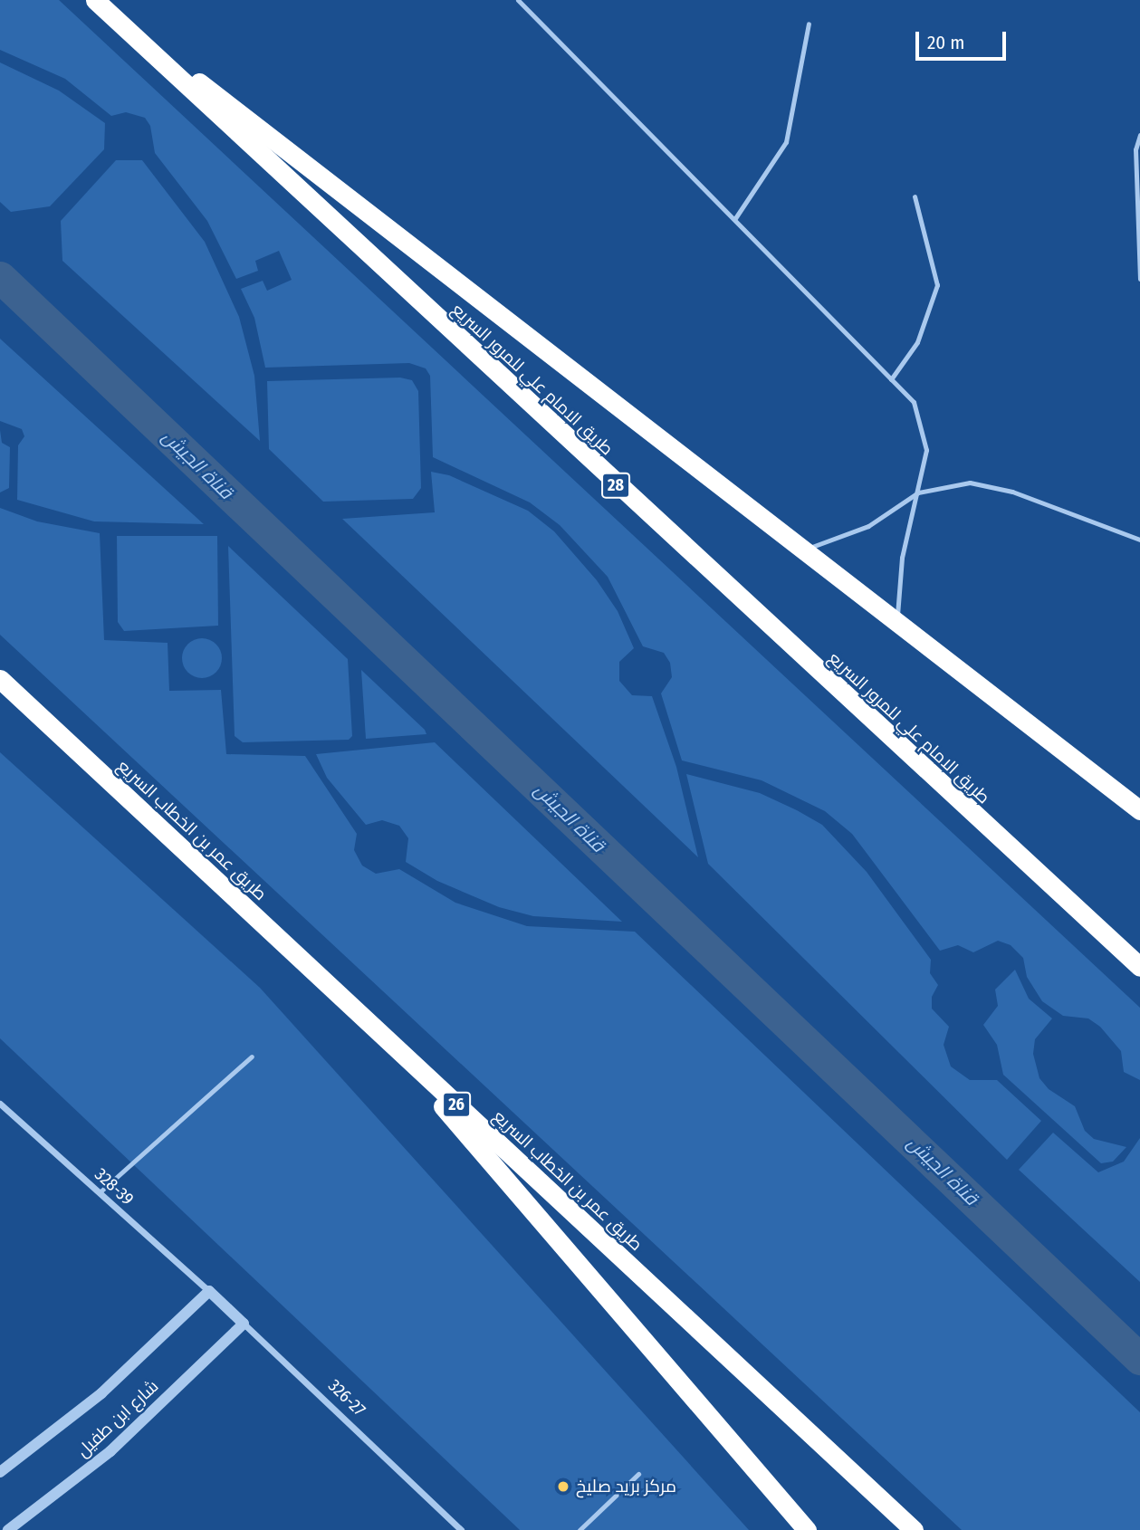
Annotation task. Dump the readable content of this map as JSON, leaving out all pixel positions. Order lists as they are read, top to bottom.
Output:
{
  "streets": {
    "highway": [
      "طريق الامام علي للمرور السريع",
      "28",
      "طريق عمر بن الخطاب السريع",
      "26"
    ],
    "street": ["328-39", "326-27", "شارع ابن طفيل"]
  },
  "crossings": [
    ["328-39", "326-27"],
    ["328-39", "شارع ابن طفيل"],
    ["326-27", "شارع ابن طفيل"]
  ],
  "water": ["قناة الجيش"],
  "places": ["مركز بريد صليخ"],
  "scale_bar": "20 m"
}
